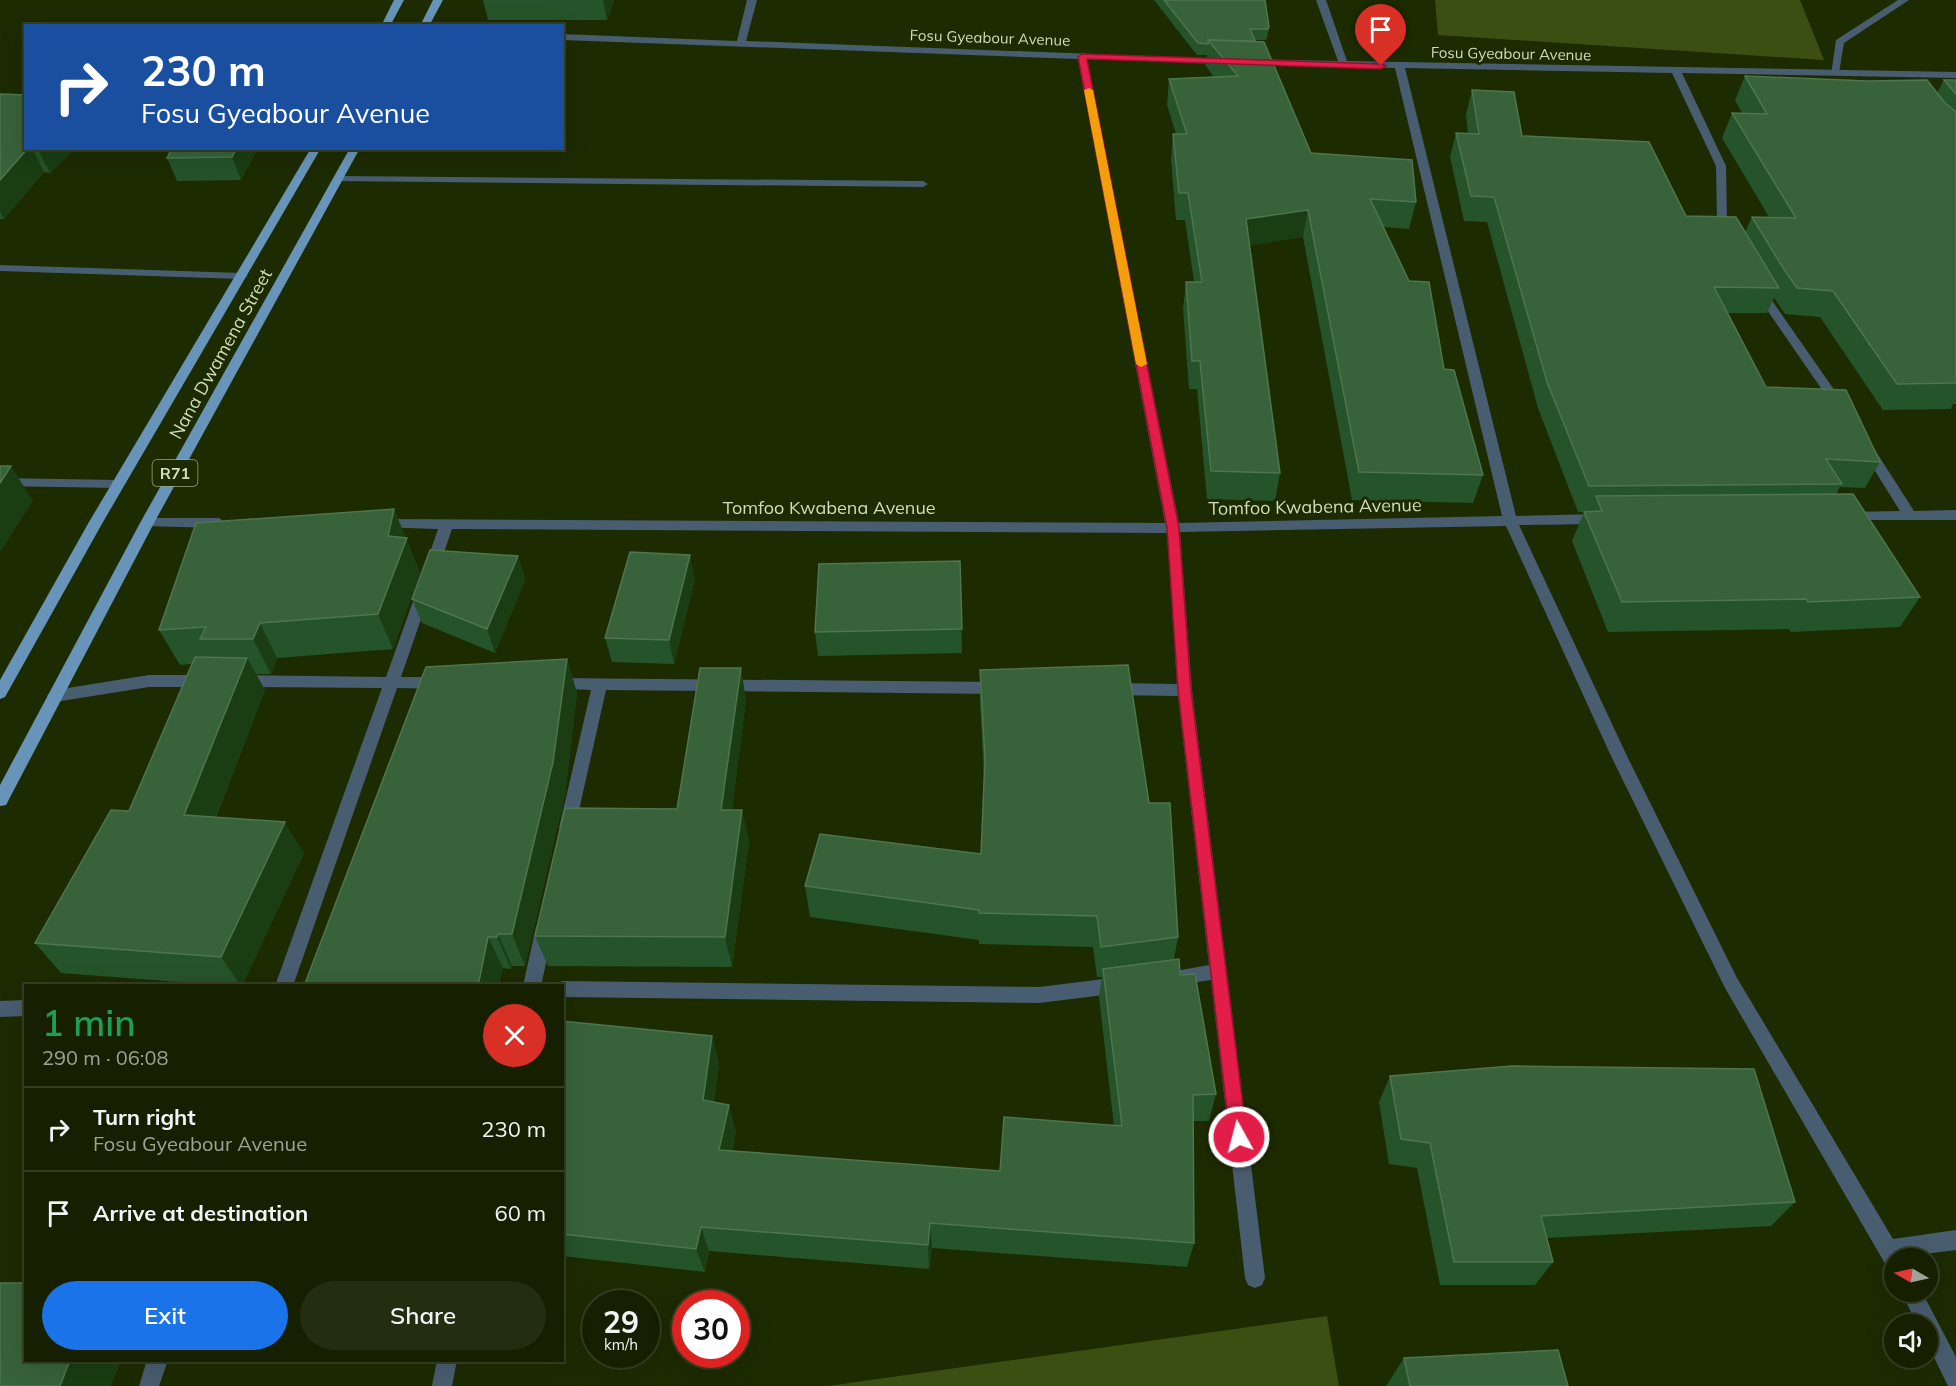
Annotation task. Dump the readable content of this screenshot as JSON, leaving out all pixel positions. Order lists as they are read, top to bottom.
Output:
{
  "streets": {
    "main road": ["Nana Dwamena Street", "R71"],
    "street": ["Fosu Gyeabour Avenue", "Tomfoo Kwabena Avenue"]
  },
  "north": "left",
  "page": {
    "turn": ["230 m", "Fosu Gyeabour Avenue"],
    "heading": ["1 min", "290 m · 06:08"],
    "list": [
      {
        "name": "Turn right",
        "note": "Fosu Gyeabour Avenue",
        "value": "230 m"
      },
      {
        "name": "Arrive at destination",
        "value": "60 m"
      }
    ],
    "buttons": ["Exit", "Share"],
    "speed": "29 km/h",
    "limit": "30"
  }
}
